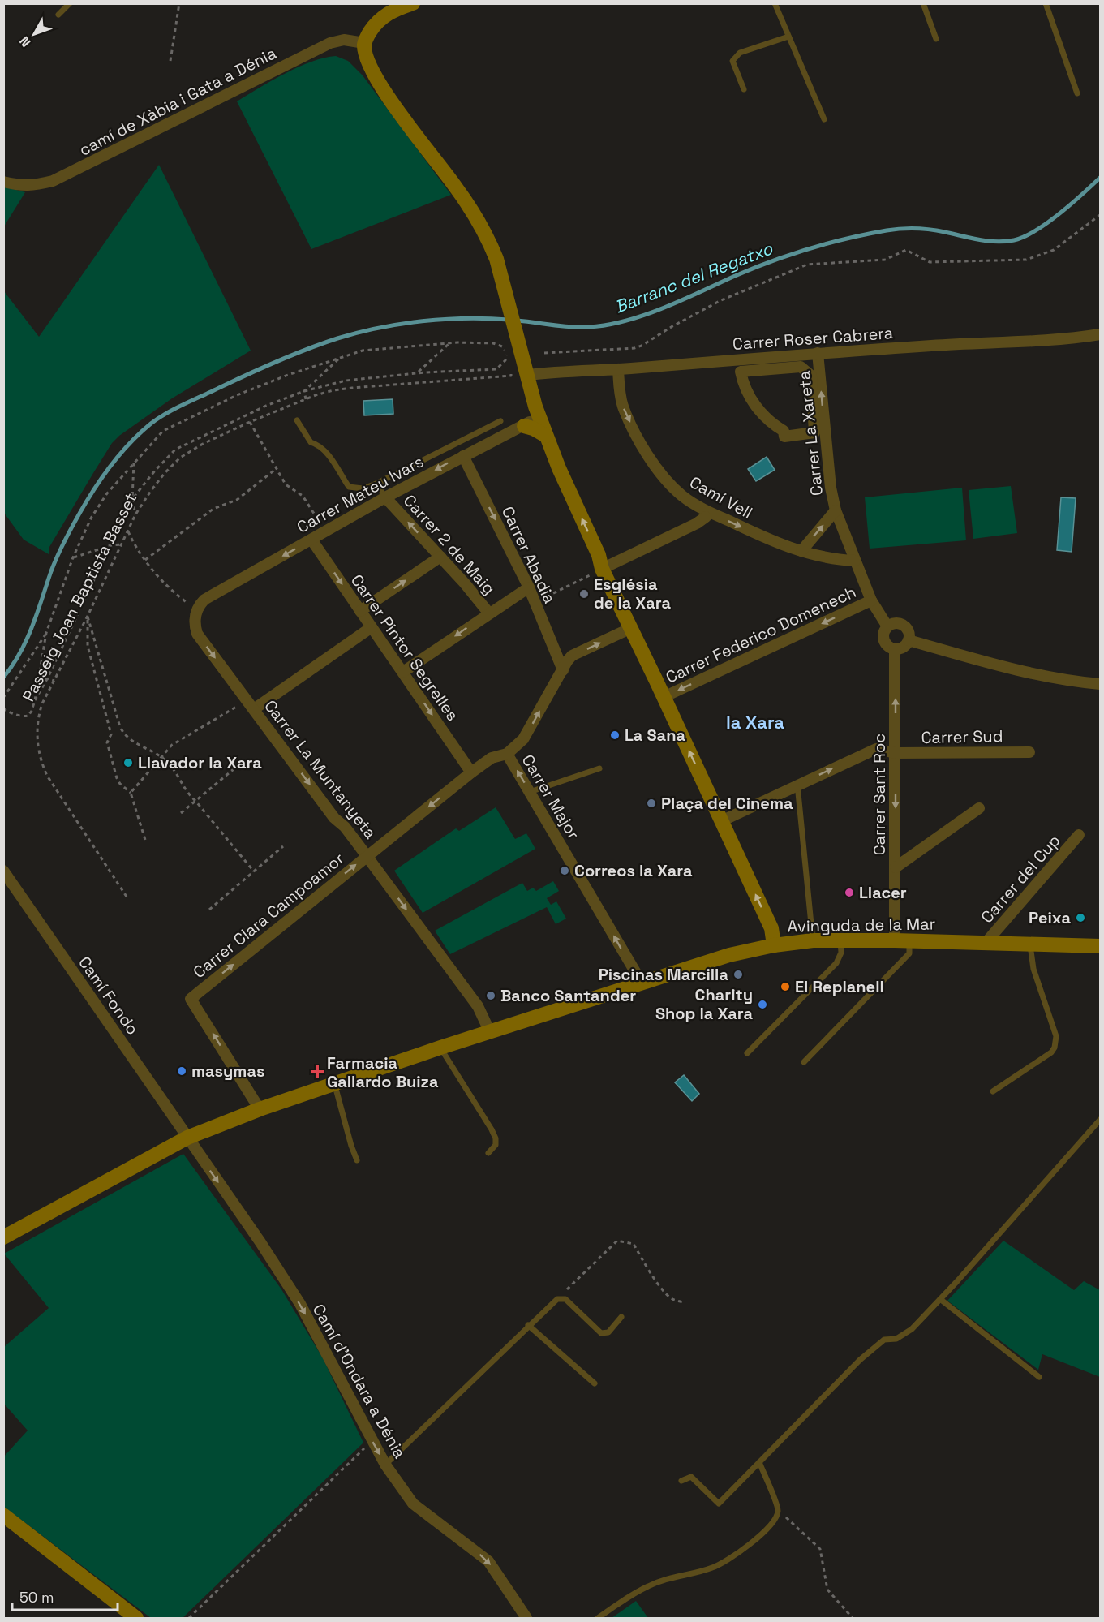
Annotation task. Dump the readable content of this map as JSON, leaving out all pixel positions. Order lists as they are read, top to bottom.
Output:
{
  "streets": {
    "main road": ["Avinguda de la Mar"],
    "street": [
      "camí de Xàbia i Gata a Dénia",
      "Carrer Roser Cabrera",
      "Carrer La Xareta",
      "Carrer Mateu Ivars",
      "Camí Vell",
      "Carrer 2 de Maig",
      "Carrer Abadia",
      "Carrer Federico Domenech",
      "Carrer Pintor Segrelles",
      "Carrer Sud",
      "Carrer La Muntanyeta",
      "Carrer Sant Roc",
      "Carrer Major",
      "Carrer del Cup",
      "Carrer Clara Campoamor",
      "Camí Fondo",
      "Camí d’Ondara a Dénia"
    ],
    "path": ["Passeig Joan Baptista Basset"]
  },
  "crossings": [
    ["Carrer Roser Cabrera", "Carrer La Xareta"],
    ["Carrer Roser Cabrera", "Camí Vell"],
    ["Carrer La Xareta", "Camí Vell"],
    ["Carrer La Xareta", "Carrer Federico Domenech"],
    ["Carrer La Xareta", "Carrer Sant Roc"],
    ["Carrer Mateu Ivars", "Carrer 2 de Maig"],
    ["Carrer Mateu Ivars", "Carrer Abadia"],
    ["Carrer Mateu Ivars", "Carrer Pintor Segrelles"],
    ["Carrer Mateu Ivars", "Carrer La Muntanyeta"],
    ["Carrer Pintor Segrelles", "Carrer Clara Campoamor"],
    ["Carrer Sud", "Carrer Sant Roc"],
    ["Carrer La Muntanyeta", "Carrer Clara Campoamor"],
    ["Carrer La Muntanyeta", "Avinguda de la Mar"],
    ["Carrer Sant Roc", "Avinguda de la Mar"],
    ["Carrer Major", "Carrer Clara Campoamor"],
    ["Carrer Major", "Avinguda de la Mar"],
    ["Carrer del Cup", "Avinguda de la Mar"],
    ["Carrer Clara Campoamor", "Avinguda de la Mar"],
    ["Avinguda de la Mar", "Camí Fondo"],
    ["Avinguda de la Mar", "Camí d’Ondara a Dénia"],
    ["Camí Fondo", "Camí d’Ondara a Dénia"]
  ],
  "one_way": [
    "Carrer La Xareta",
    "Carrer Mateu Ivars",
    "Camí Vell",
    "Carrer 2 de Maig",
    "Carrer Abadia",
    "Carrer Federico Domenech",
    "Carrer Pintor Segrelles",
    "Carrer La Muntanyeta",
    "Carrer Major",
    "Camí d’Ondara a Dénia"
  ],
  "districts": ["la Xara"],
  "water": ["Barranc del Regatxo"],
  "places": {
    "other": [
      "Església de la Xara",
      "La Sana",
      "Llavador la Xara",
      "Plaça del Cinema",
      "Correos la Xara",
      "Llacer",
      "Peixa",
      "Piscinas Marcilla",
      "El Replanell",
      "Banco Santander",
      "Charity Shop la Xara",
      "masymas"
    ],
    "health": ["Farmacia Gallardo Buiza"]
  },
  "scale_bar": "50 m",
  "north": "bottom left"
}
